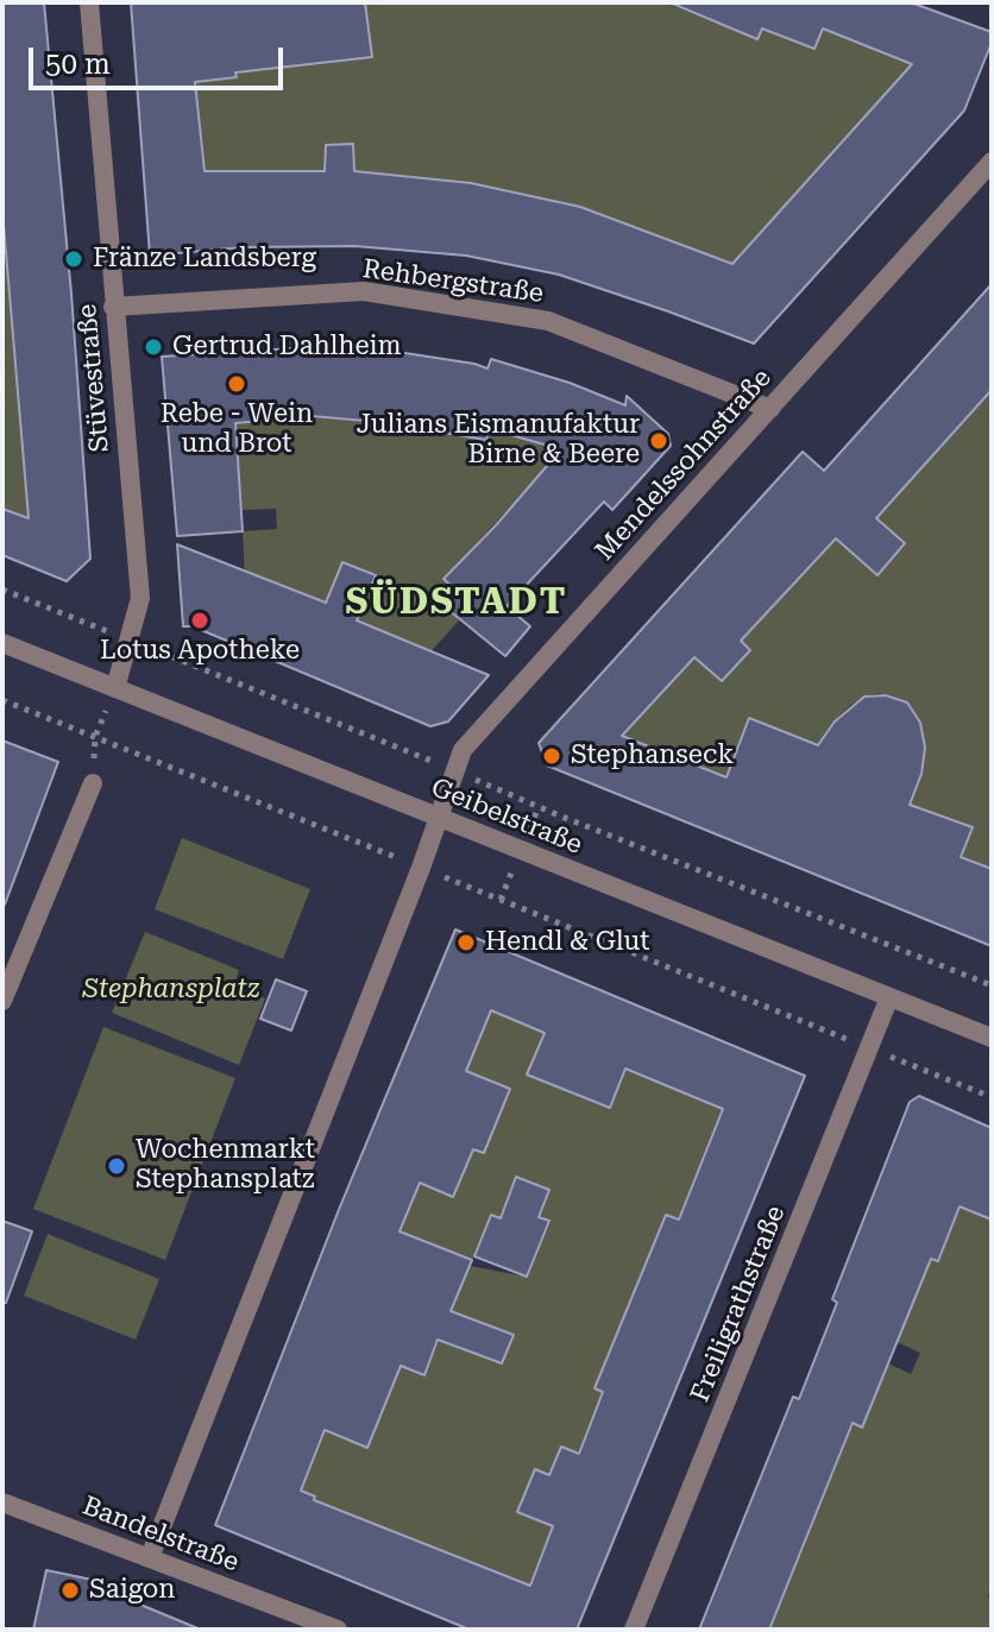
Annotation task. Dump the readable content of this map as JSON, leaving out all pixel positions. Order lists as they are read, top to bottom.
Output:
{
  "streets": {
    "street": [
      "Rehbergstraße",
      "Stüvestraße",
      "Mendelssohnstraße",
      "Geibelstraße",
      "Freiligrathstraße",
      "Bandelstraße"
    ]
  },
  "crossings": [
    ["Rehbergstraße", "Stüvestraße"],
    ["Rehbergstraße", "Mendelssohnstraße"],
    ["Stüvestraße", "Geibelstraße"],
    ["Mendelssohnstraße", "Geibelstraße"],
    ["Geibelstraße", "Freiligrathstraße"]
  ],
  "districts": ["SÜDSTADT"],
  "parks": ["Stephansplatz"],
  "places": [
    "Fränze Landsberg",
    "Gertrud Dahlheim",
    "Rebe - Wein und Brot",
    "Julians Eismanufaktur Birne & Beere",
    "Lotus Apotheke",
    "Stephanseck",
    "Hendl & Glut",
    "Wochenmarkt Stephansplatz",
    "Saigon"
  ],
  "scale_bar": "50 m"
}
